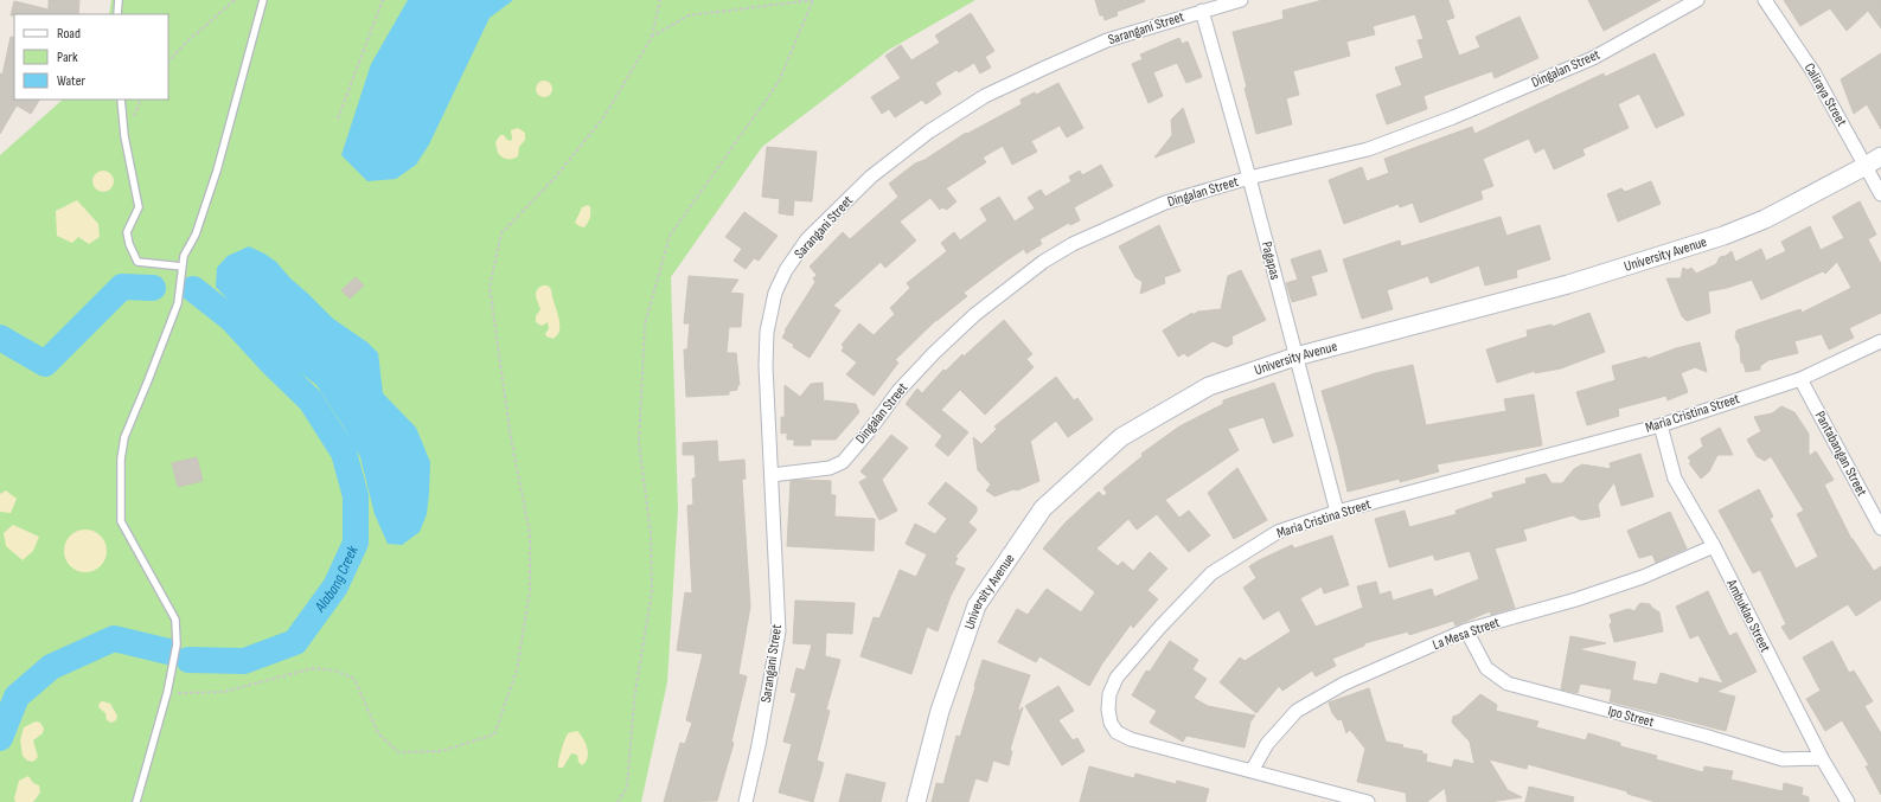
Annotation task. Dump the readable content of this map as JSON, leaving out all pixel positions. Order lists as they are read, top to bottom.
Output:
{
  "streets": {
    "street": [
      "Sarangani Street",
      "Dingalan Street",
      "Caliraya Street",
      "University Avenue",
      "Pagapas",
      "Maria Cristina Street",
      "Pantabangan Street",
      "Ambuklao Street",
      "La Mesa Street",
      "Ipo Street"
    ]
  },
  "crossings": [
    ["Sarangani Street", "Dingalan Street"],
    ["Sarangani Street", "Pagapas"],
    ["Dingalan Street", "Pagapas"],
    ["Caliraya Street", "University Avenue"],
    ["University Avenue", "Pagapas"],
    ["Pagapas", "Maria Cristina Street"],
    ["Maria Cristina Street", "Pantabangan Street"],
    ["Maria Cristina Street", "Ambuklao Street"],
    ["Maria Cristina Street", "La Mesa Street"],
    ["Ambuklao Street", "La Mesa Street"],
    ["Ambuklao Street", "Ipo Street"],
    ["La Mesa Street", "Ipo Street"]
  ],
  "water": ["Alabang Creek"],
  "legend": ["Road", "Park", "Water"]
}
